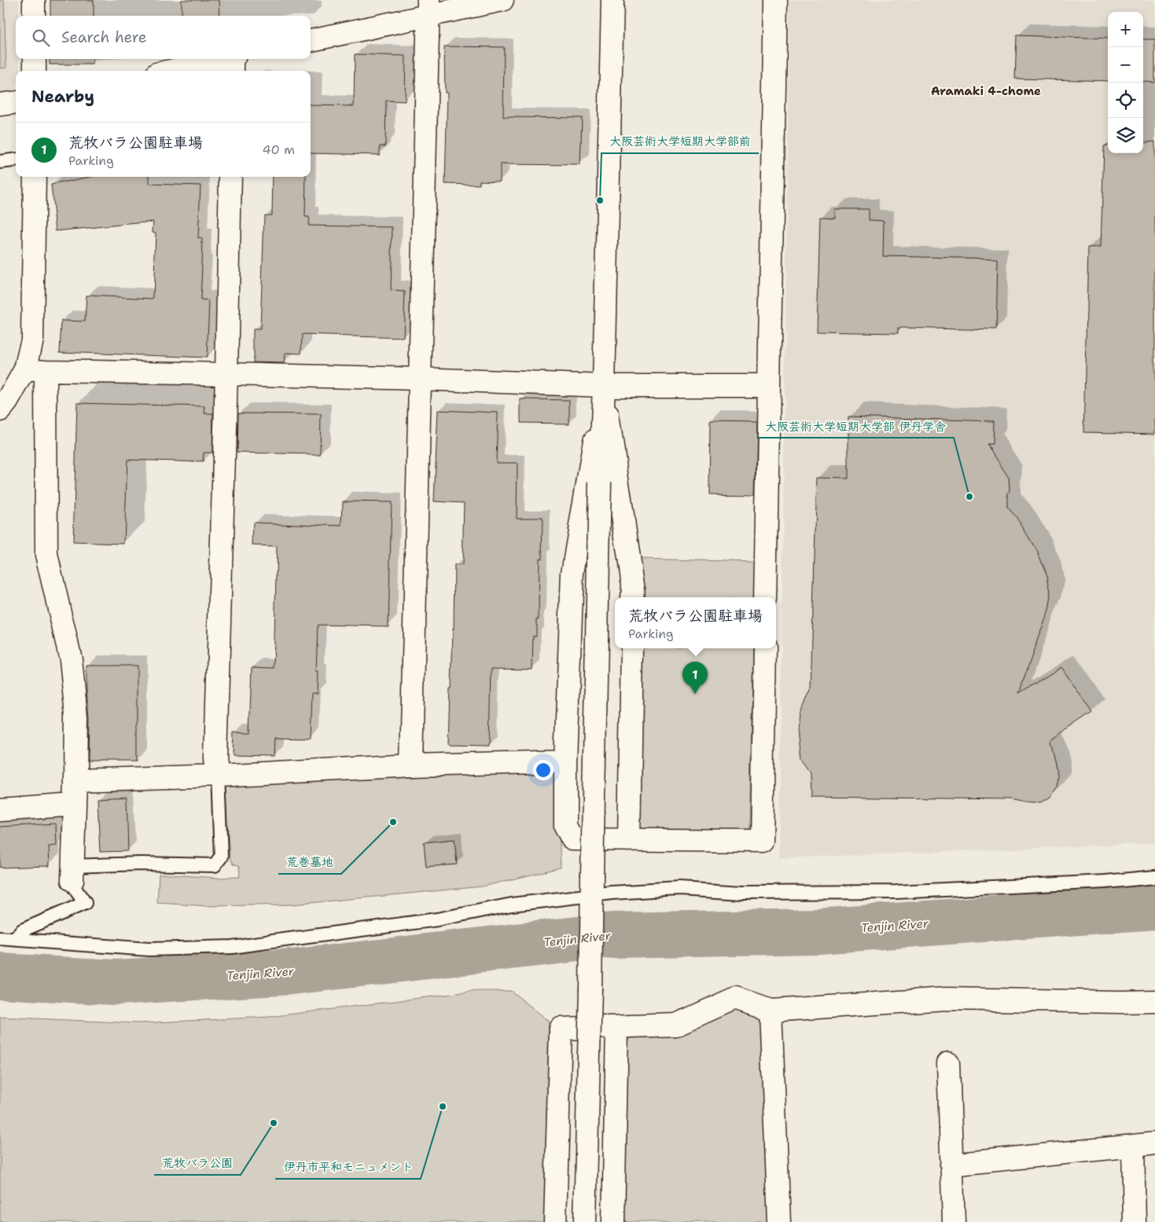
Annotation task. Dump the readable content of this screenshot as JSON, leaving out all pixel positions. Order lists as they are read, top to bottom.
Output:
{
  "districts": ["Aramaki 4-chome"],
  "water": ["Tenjin River"],
  "places": [
    "大阪芸術大学短期大学部前",
    "大阪芸術大学短期大学部 伊丹学舎",
    "荒巻墓地",
    "伊丹市平和モニュメント",
    "荒牧バラ公園"
  ],
  "page": {
    "map_buttons": ["+", "−"],
    "search": "Search here",
    "heading": "Nearby",
    "list": [
      {
        "mark": "1",
        "name": "荒牧バラ公園駐車場",
        "note": "Parking",
        "value": "40 m"
      }
    ],
    "popup": ["荒牧バラ公園駐車場", "Parking"],
    "pins": "1"
  }
}
